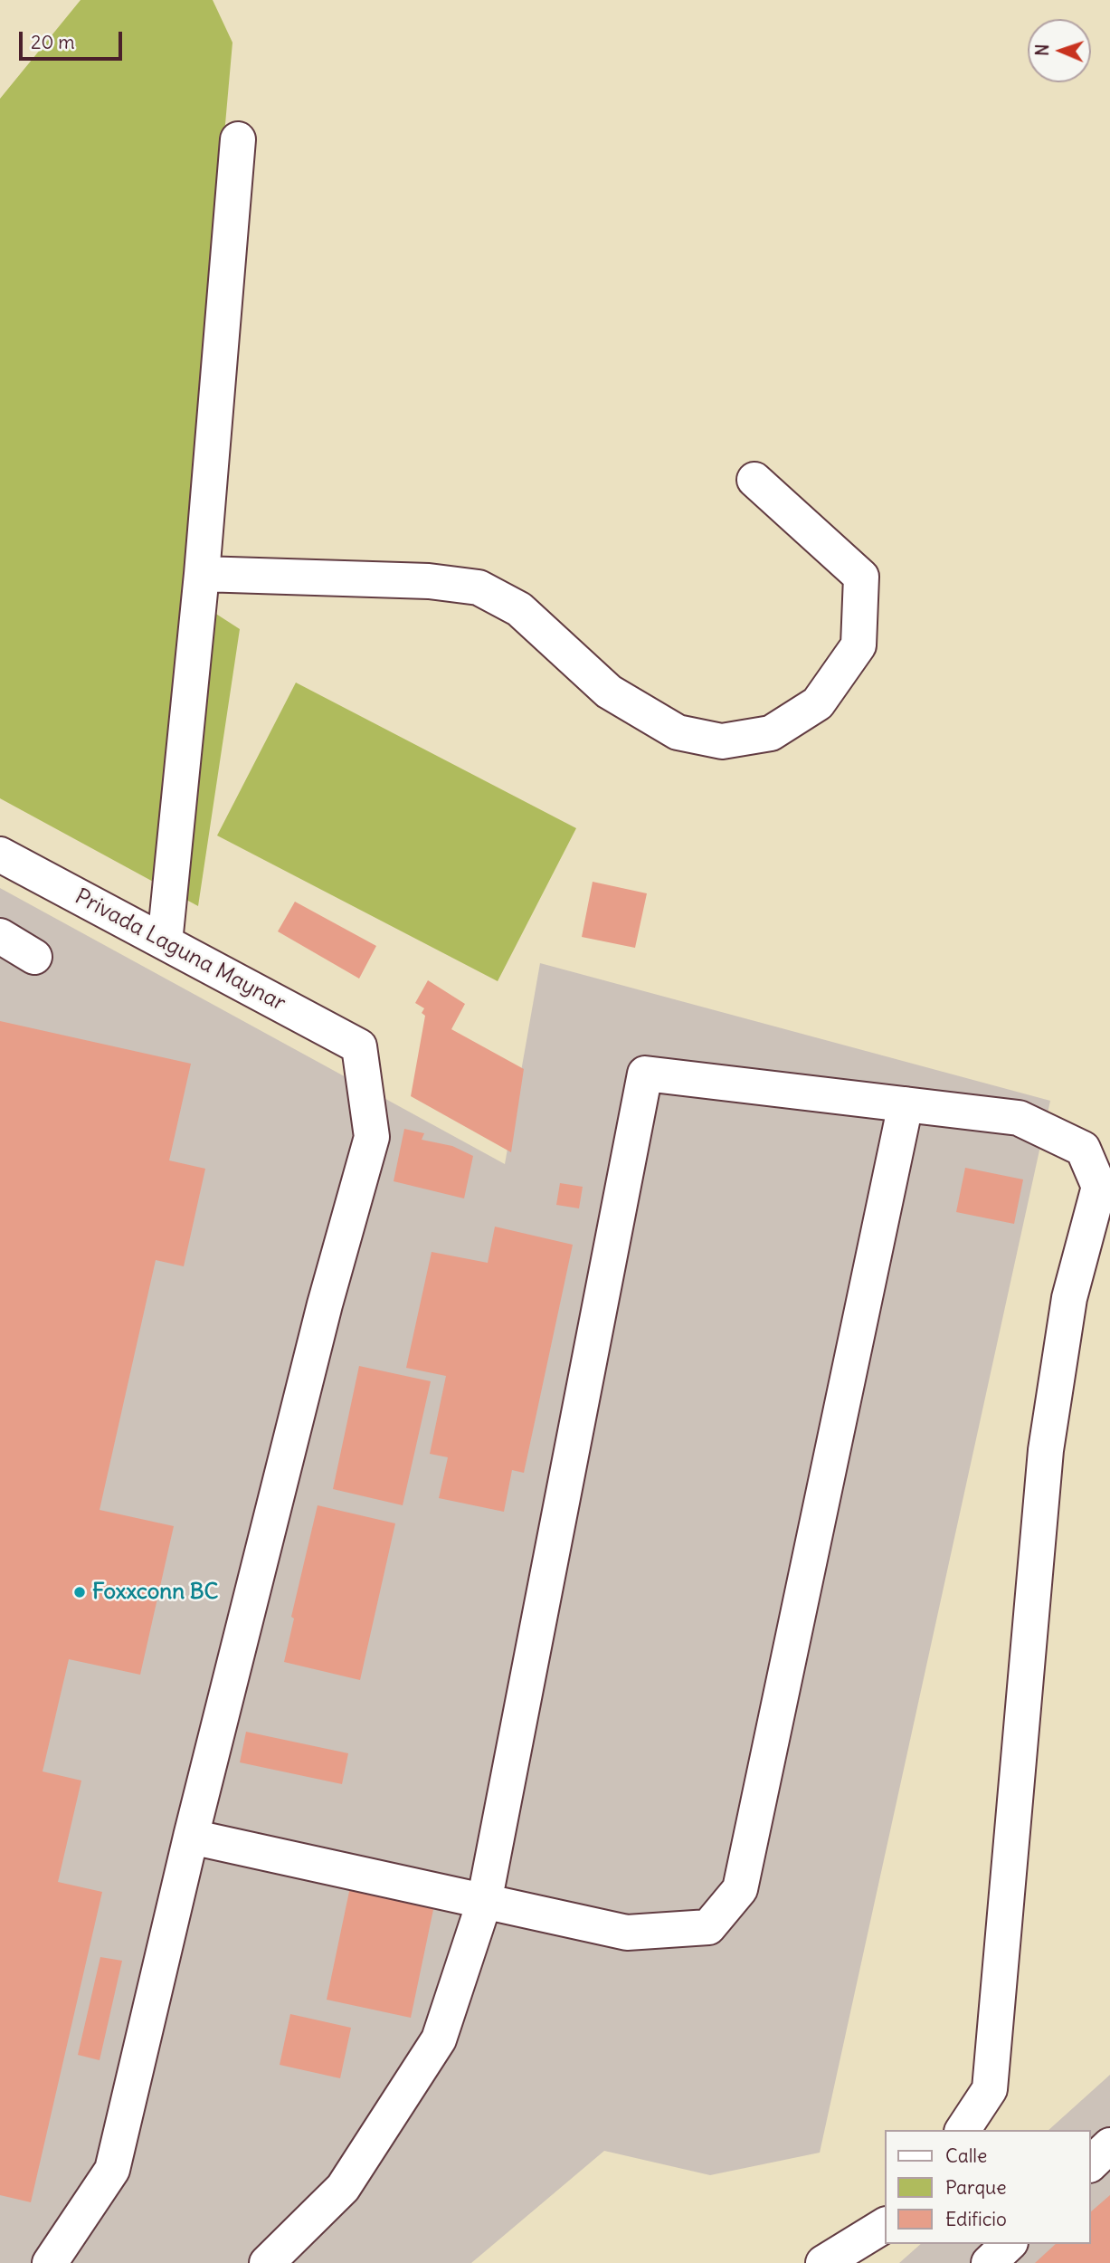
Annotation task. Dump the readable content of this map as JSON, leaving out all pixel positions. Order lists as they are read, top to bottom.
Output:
{
  "streets": {
    "lane": ["Privada Laguna Maynar"]
  },
  "places": ["Foxxconn BC"],
  "legend": ["Calle", "Parque", "Edificio"],
  "scale_bar": "20 m",
  "north": "left"
}
